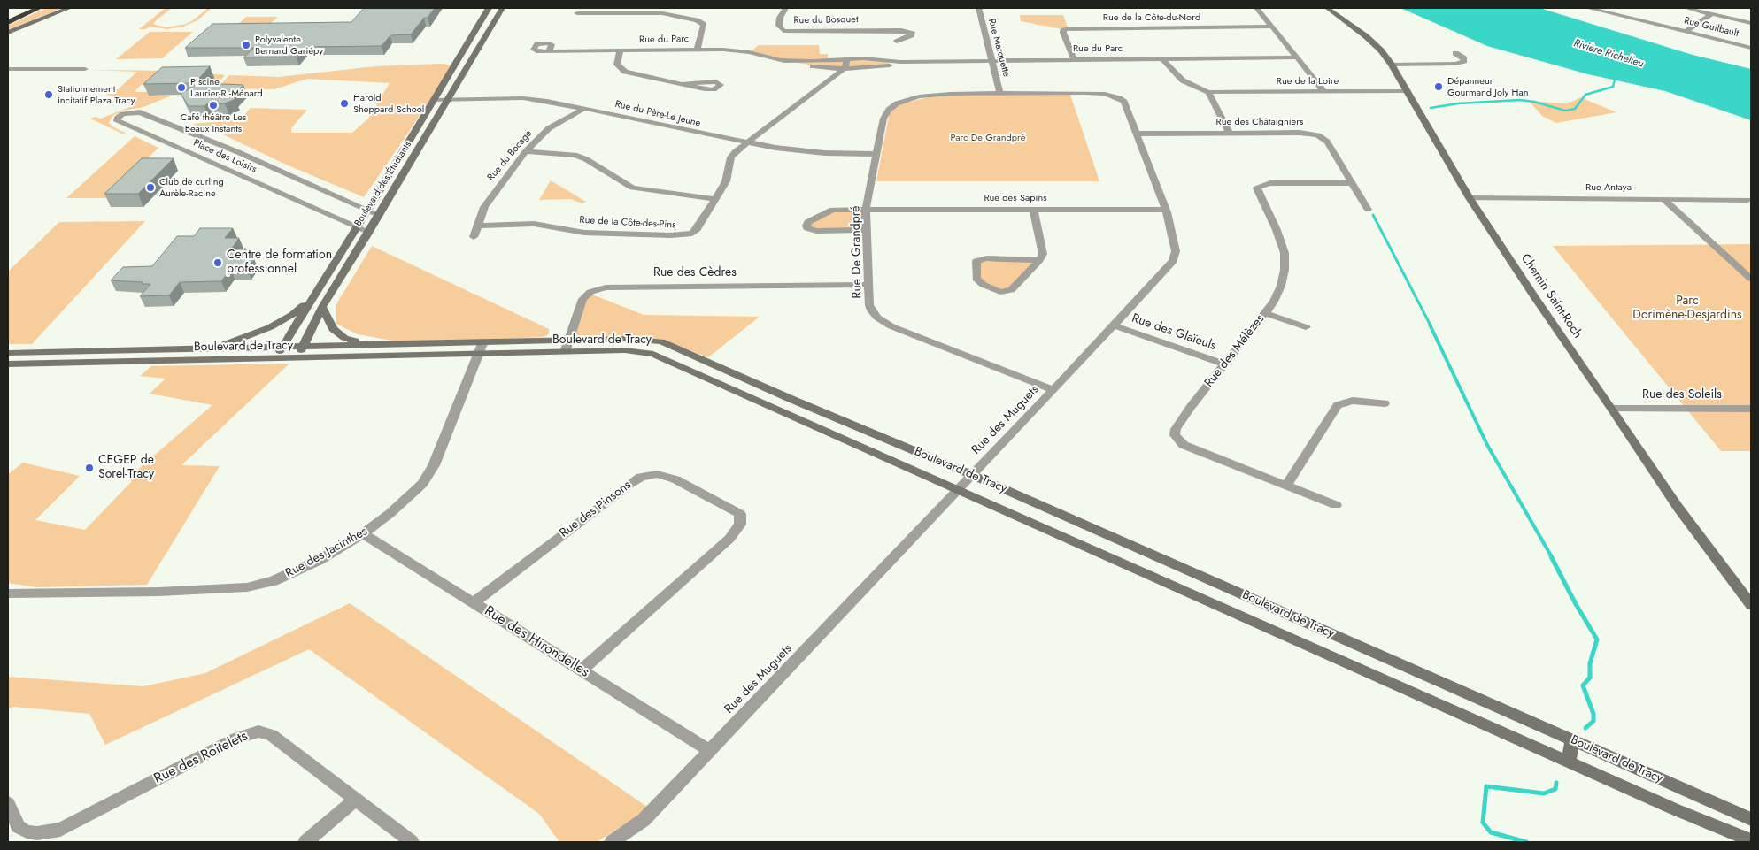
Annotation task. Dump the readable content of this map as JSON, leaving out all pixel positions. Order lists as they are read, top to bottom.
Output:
{
  "streets": {
    "street": [
      "Rue de la Côte-du-Nord",
      "Rue du Bosquet",
      "Rue Guilbault",
      "Rue du Parc",
      "Rue Marquette",
      "Rue de la Loire",
      "Rue du Père-Le Jeune",
      "Rue des Châtaigniers",
      "Rue du Bocage",
      "Place des Loisirs",
      "Boulevard des Étudiants",
      "Rue Antaya",
      "Rue des Sapins",
      "Rue de la Côte-des-Pins",
      "Rue De Grandpré",
      "Rue des Cèdres",
      "Chemin Saint-Roch",
      "Rue des Glaïeuls",
      "Boulevard de Tracy",
      "Rue des Mélèzes",
      "Rue des Soleils",
      "Rue des Muguets",
      "Rue des Pinsons",
      "Rue des Jacinthes",
      "Rue des Hirondelles",
      "Rue des Roitelets"
    ]
  },
  "crossings": [
    ["Rue de la Côte-du-Nord", "Rue du Parc"],
    ["Rue du Parc", "Rue Marquette"],
    ["Rue du Parc", "Rue de la Côte-des-Pins"],
    ["Rue Marquette", "Rue De Grandpré"],
    ["Rue Marquette", "Rue des Muguets"],
    ["Rue de la Loire", "Chemin Saint-Roch"],
    ["Rue du Père-Le Jeune", "Rue du Bocage"],
    ["Rue du Père-Le Jeune", "Boulevard des Étudiants"],
    ["Rue du Père-Le Jeune", "Rue de la Côte-des-Pins"],
    ["Rue du Père-Le Jeune", "Rue De Grandpré"],
    ["Rue des Châtaigniers", "Rue des Mélèzes"],
    ["Rue des Châtaigniers", "Rue des Muguets"],
    ["Rue du Bocage", "Rue de la Côte-des-Pins"],
    ["Place des Loisirs", "Boulevard des Étudiants"],
    ["Boulevard des Étudiants", "Boulevard de Tracy"],
    ["Rue Antaya", "Chemin Saint-Roch"],
    ["Rue des Sapins", "Rue De Grandpré"],
    ["Rue des Sapins", "Rue des Muguets"],
    ["Rue De Grandpré", "Rue des Cèdres"],
    ["Rue De Grandpré", "Rue des Muguets"],
    ["Rue des Cèdres", "Boulevard de Tracy"],
    ["Chemin Saint-Roch", "Rue des Soleils"],
    ["Rue des Glaïeuls", "Rue des Mélèzes"],
    ["Rue des Glaïeuls", "Rue des Muguets"],
    ["Boulevard de Tracy", "Rue des Muguets"],
    ["Boulevard de Tracy", "Rue des Jacinthes"],
    ["Rue des Muguets", "Rue des Hirondelles"],
    ["Rue des Pinsons", "Rue des Hirondelles"],
    ["Rue des Jacinthes", "Rue des Hirondelles"]
  ],
  "water": ["Rivière Richelieu"],
  "parks": ["Parc De Grandpré", "Parc Dorimène-Desjardins"],
  "places": [
    "Polyvalente Bernard Gariépy",
    "Dépanneur Gourmand Joly Han",
    "Piscine Laurier-R.-Ménard",
    "Stationnement incitatif Plaza Tracy",
    "Harold Sheppard School",
    "Café théâtre Les Beaux Instants",
    "Club de curling Aurèle-Racine",
    "Centre de formation professionnel",
    "CEGEP de Sorel-Tracy"
  ]
}
